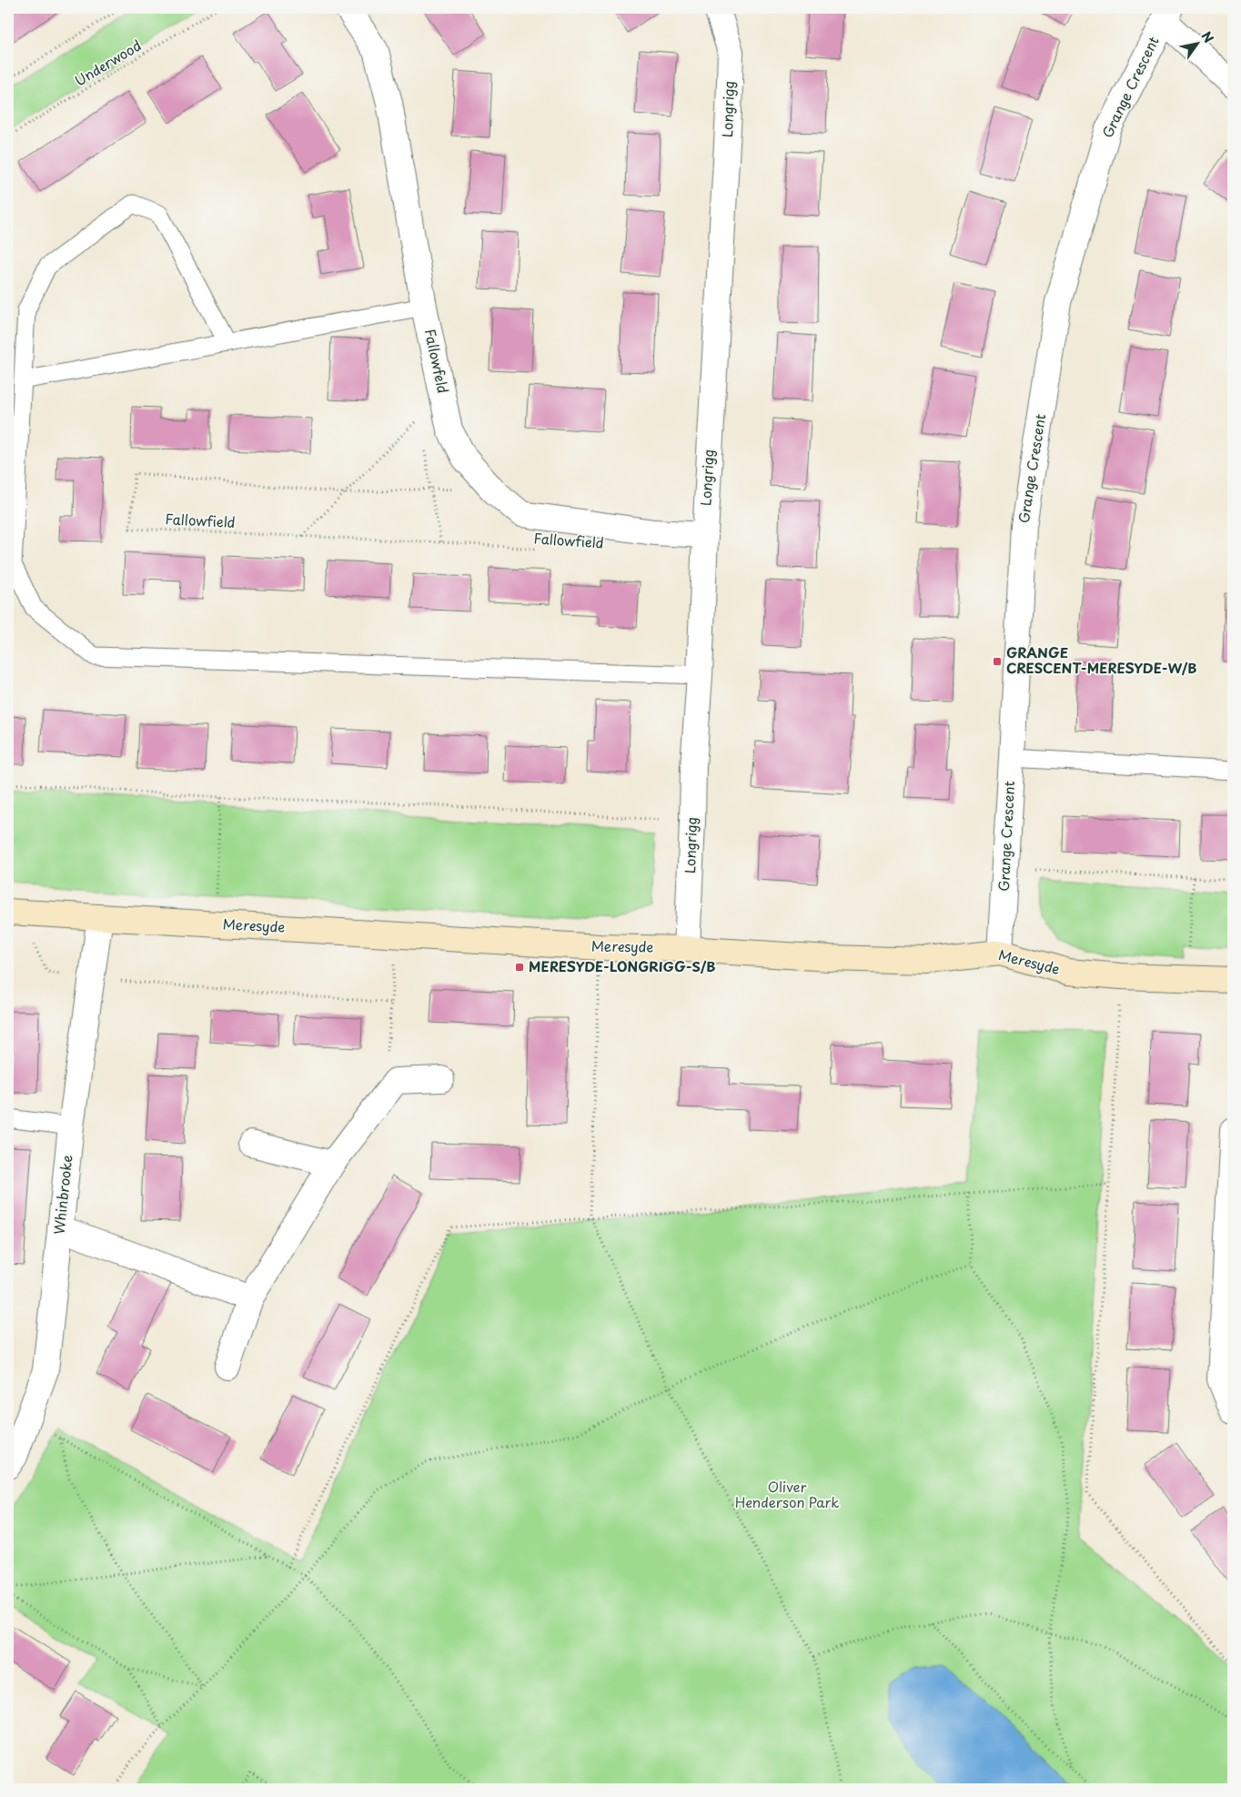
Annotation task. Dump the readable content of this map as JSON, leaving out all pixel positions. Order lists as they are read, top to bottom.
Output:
{
  "streets": {
    "street": [
      "Grange Crescent",
      "Longrigg",
      "Fallowfeld",
      "Meresyde",
      "Whinbrooke"
    ],
    "path": ["Underwood", "Fallowfield"]
  },
  "crossings": [
    ["Grange Crescent", "Meresyde"],
    ["Longrigg", "Fallowfeld"],
    ["Longrigg", "Meresyde"],
    ["Fallowfeld", "Fallowfield"],
    ["Meresyde", "Whinbrooke"]
  ],
  "parks": ["Oliver Henderson Park"],
  "places": {
    "transit": ["GRANGE CRESCENT-MERESYDE-W/B", "MERESYDE-LONGRIGG-S/B"]
  },
  "north": "top right"
}
